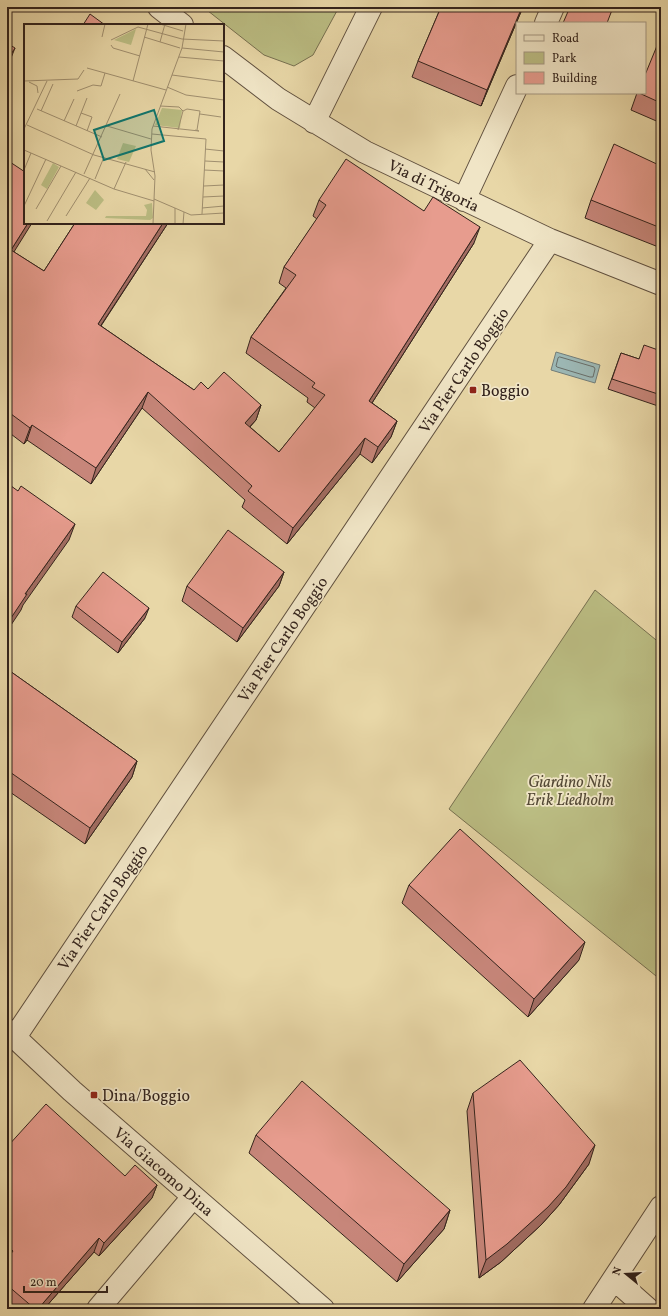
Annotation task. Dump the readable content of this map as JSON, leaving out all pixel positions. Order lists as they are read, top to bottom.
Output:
{
  "streets": {
    "street": ["Via di Trigoria", "Via Pier Carlo Boggio", "Via Giacomo Dina"]
  },
  "crossings": [
    ["Via di Trigoria", "Via Pier Carlo Boggio"],
    ["Via Pier Carlo Boggio", "Via Giacomo Dina"]
  ],
  "parks": ["Giardino Nils Erik Liedholm"],
  "places": {
    "transit": ["Boggio", "Dina/Boggio"]
  },
  "legend": ["Road", "Park", "Building"],
  "scale_bar": "20 m",
  "north": "left"
}
